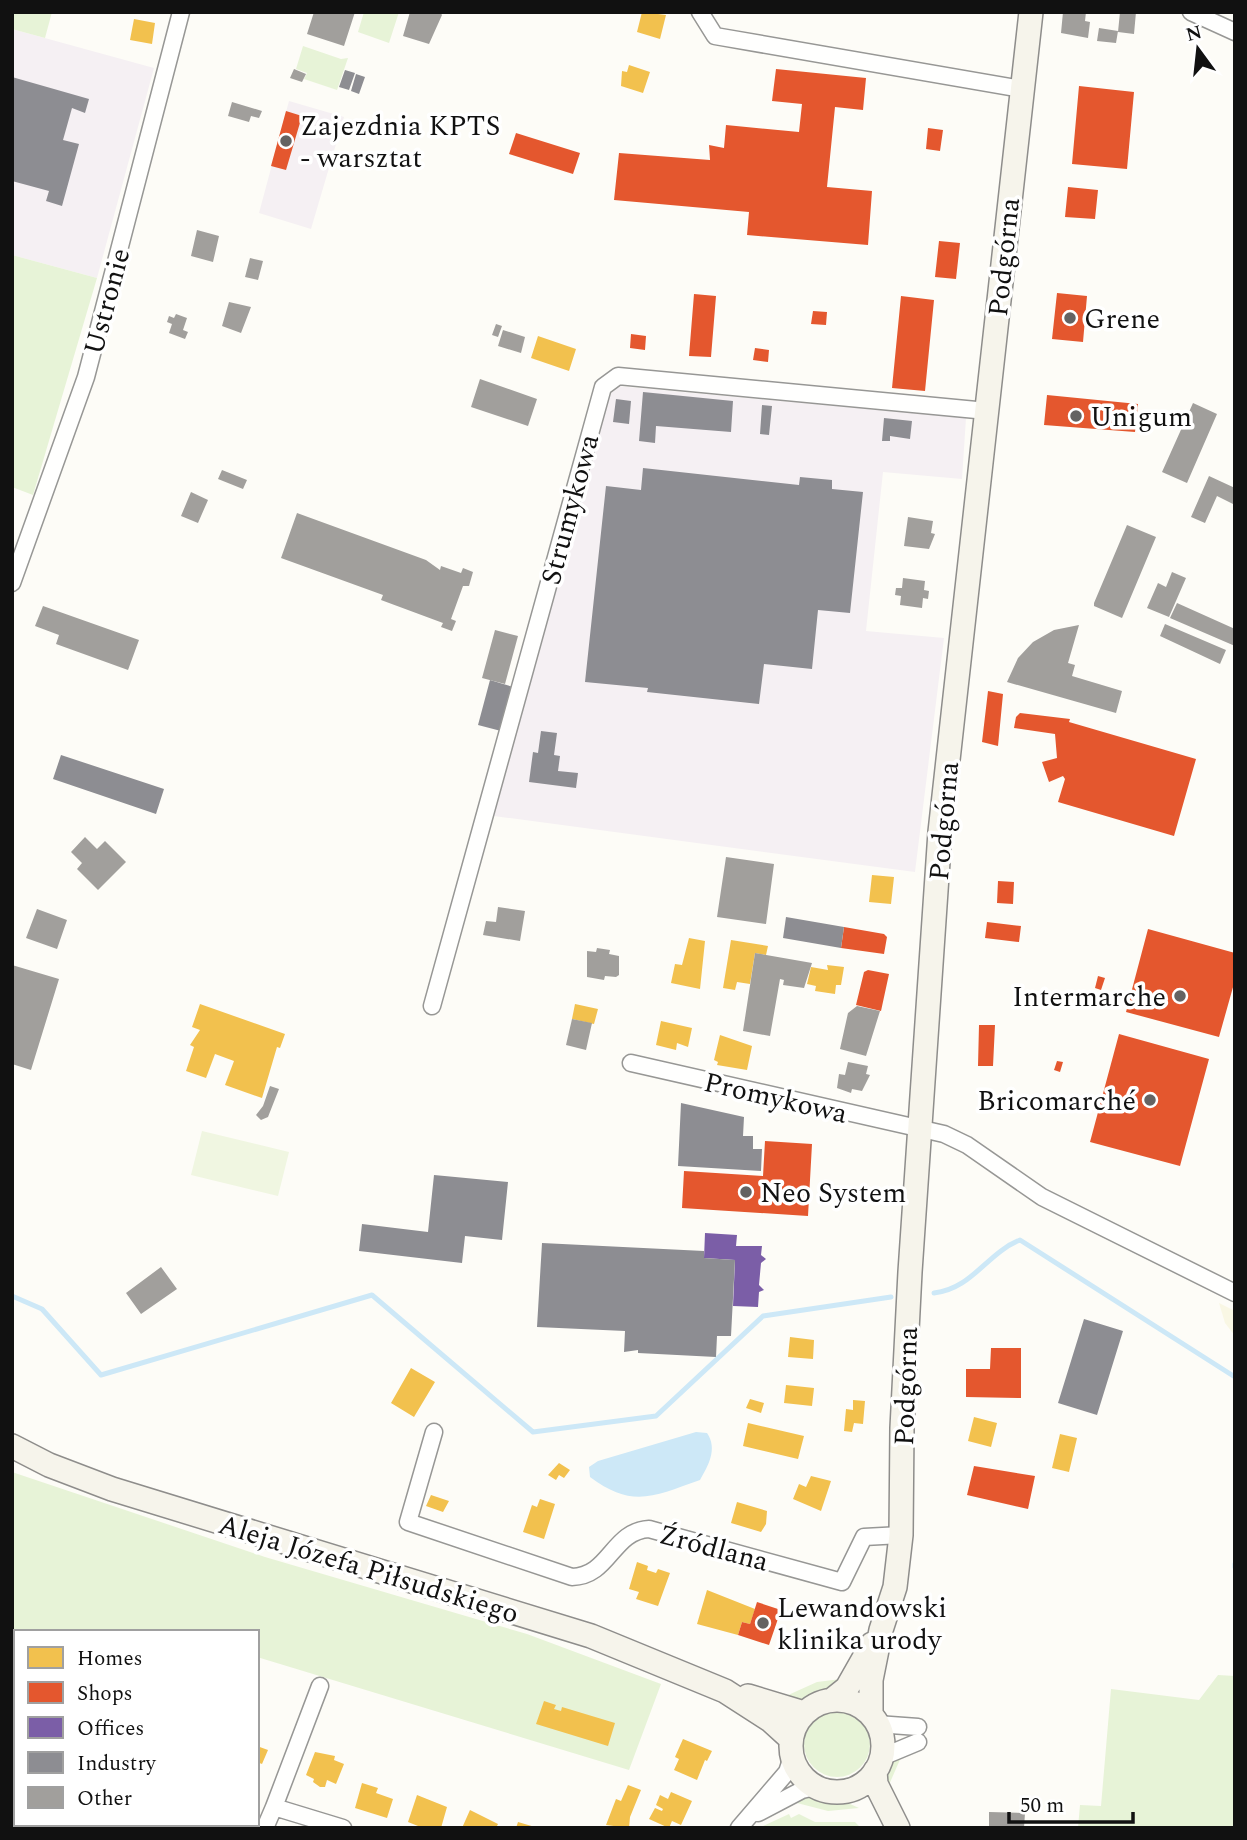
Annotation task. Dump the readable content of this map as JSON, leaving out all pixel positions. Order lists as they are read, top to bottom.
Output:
{
  "streets": {
    "main road": ["Podgórna", "Aleja Józefa Piłsudskiego"],
    "street": [
      "Ustronie",
      "Strumykowa",
      "Promykowa",
      "Źródlana"
    ]
  },
  "crossings": [
    ["Podgórna", "Strumykowa"],
    ["Podgórna", "Promykowa"],
    ["Podgórna", "Źródlana"],
    ["Podgórna", "Aleja Józefa Piłsudskiego"]
  ],
  "places": [
    "Zajezdnia KPTS - warsztat",
    "Grene",
    "Unigum",
    "Intermarche",
    "Bricomarché",
    "Neo System",
    "Lewandowski klinika urody"
  ],
  "legend": [
    "Homes",
    "Shops",
    "Offices",
    "Industry",
    "Other"
  ],
  "scale_bar": "50 m",
  "north": "top"
}
